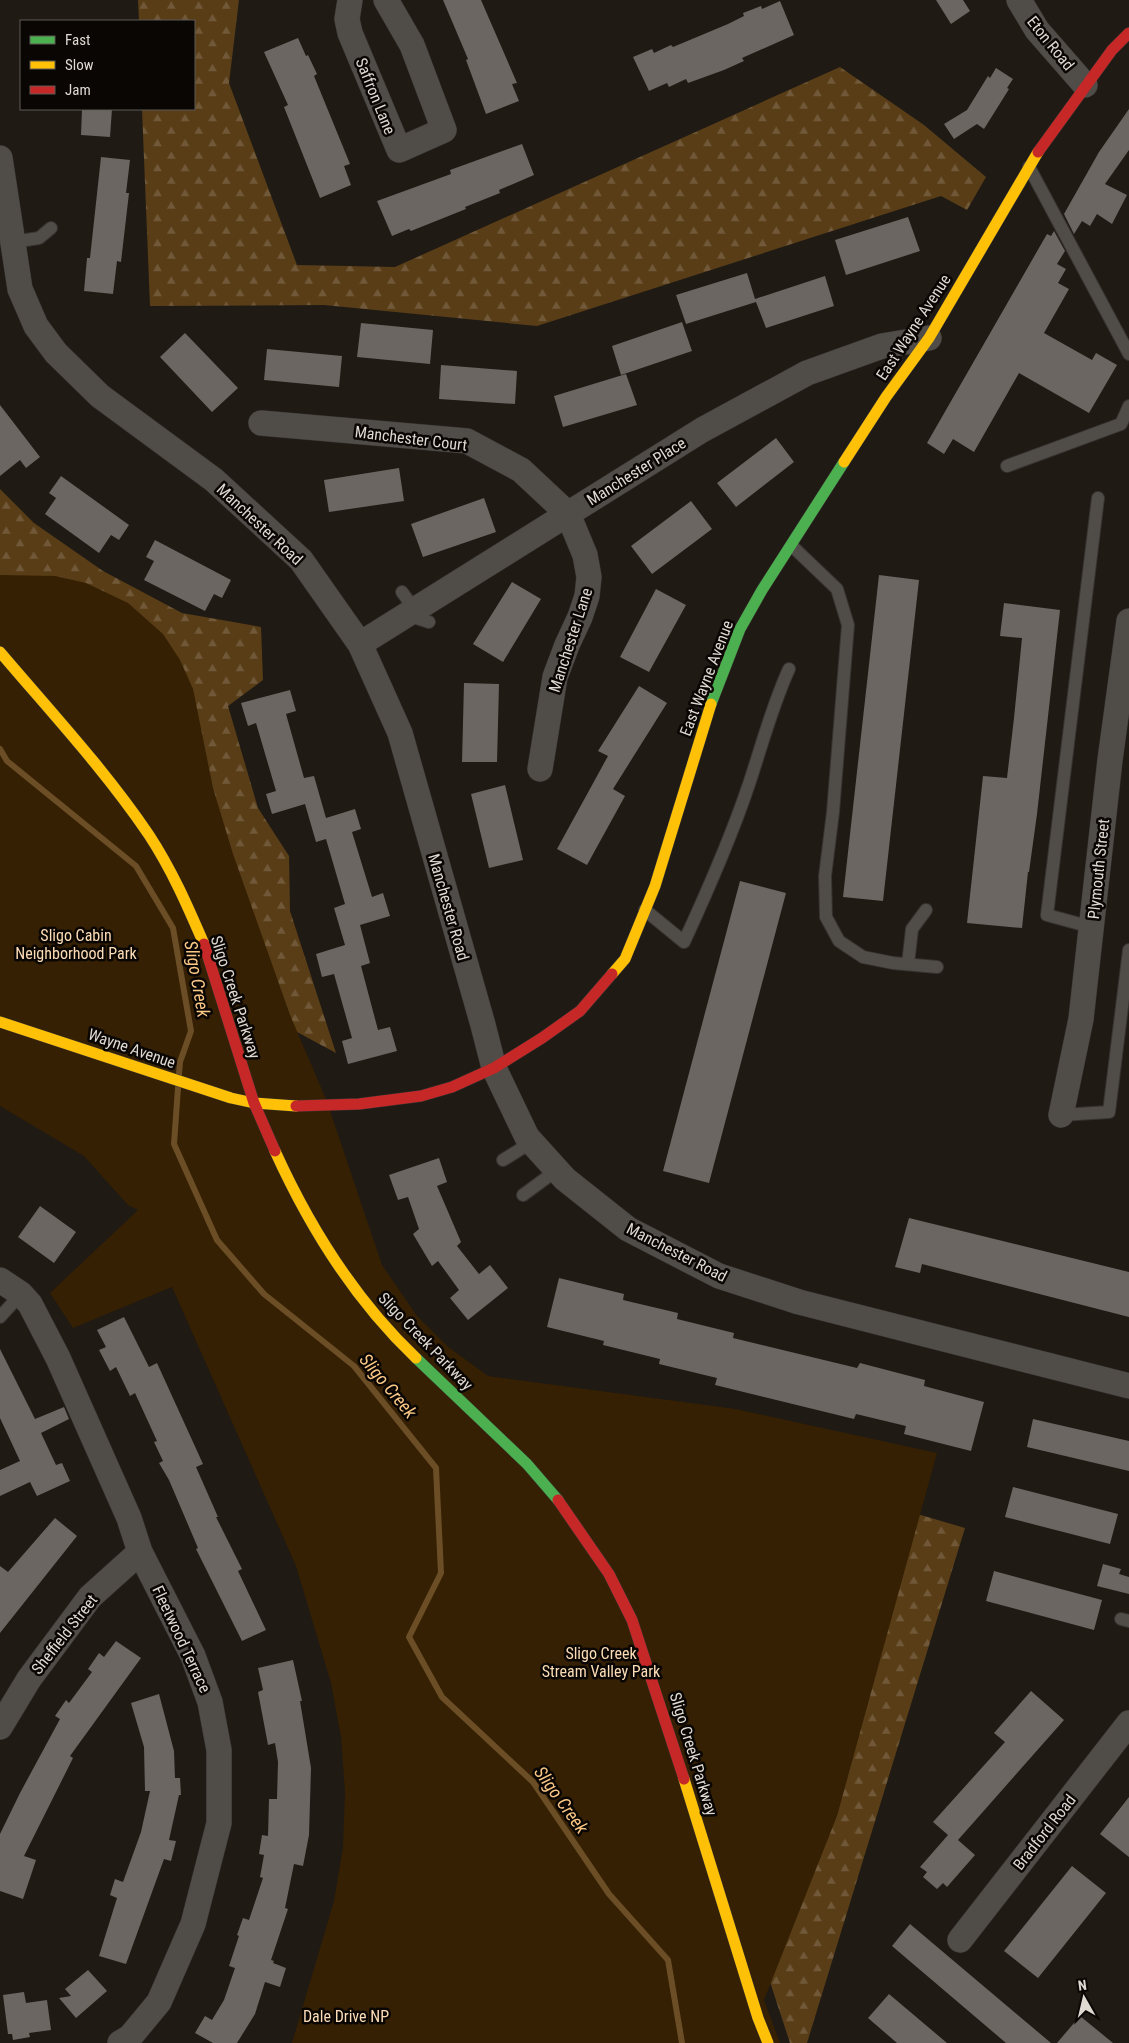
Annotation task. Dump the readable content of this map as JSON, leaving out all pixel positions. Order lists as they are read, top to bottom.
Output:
{
  "streets": {
    "street": [
      "Eton Road",
      "Saffron Lane",
      "East Wayne Avenue",
      "Manchester Court",
      "Manchester Place",
      "Manchester Road",
      "Manchester Lane",
      "Plymouth Street",
      "Sligo Creek Parkway",
      "Wayne Avenue",
      "Sheffield Street",
      "Fleetwood Terrace",
      "Bradford Road"
    ]
  },
  "crossings": [
    ["Eton Road", "East Wayne Avenue"],
    ["East Wayne Avenue", "Manchester Place"],
    ["East Wayne Avenue", "Manchester Road"],
    ["East Wayne Avenue", "Sligo Creek Parkway"],
    ["East Wayne Avenue", "Wayne Avenue"],
    ["Manchester Court", "Manchester Place"],
    ["Manchester Court", "Manchester Lane"],
    ["Manchester Place", "Manchester Road"],
    ["Manchester Place", "Manchester Lane"],
    ["Sligo Creek Parkway", "Wayne Avenue"],
    ["Sheffield Street", "Fleetwood Terrace"]
  ],
  "water": ["Sligo Creek"],
  "parks": ["Sligo Cabin Neighborhood Park", "Sligo Creek Stream Valley Park", "Dale Drive NP"],
  "legend": ["Fast", "Slow", "Jam"],
  "north": "top"
}
